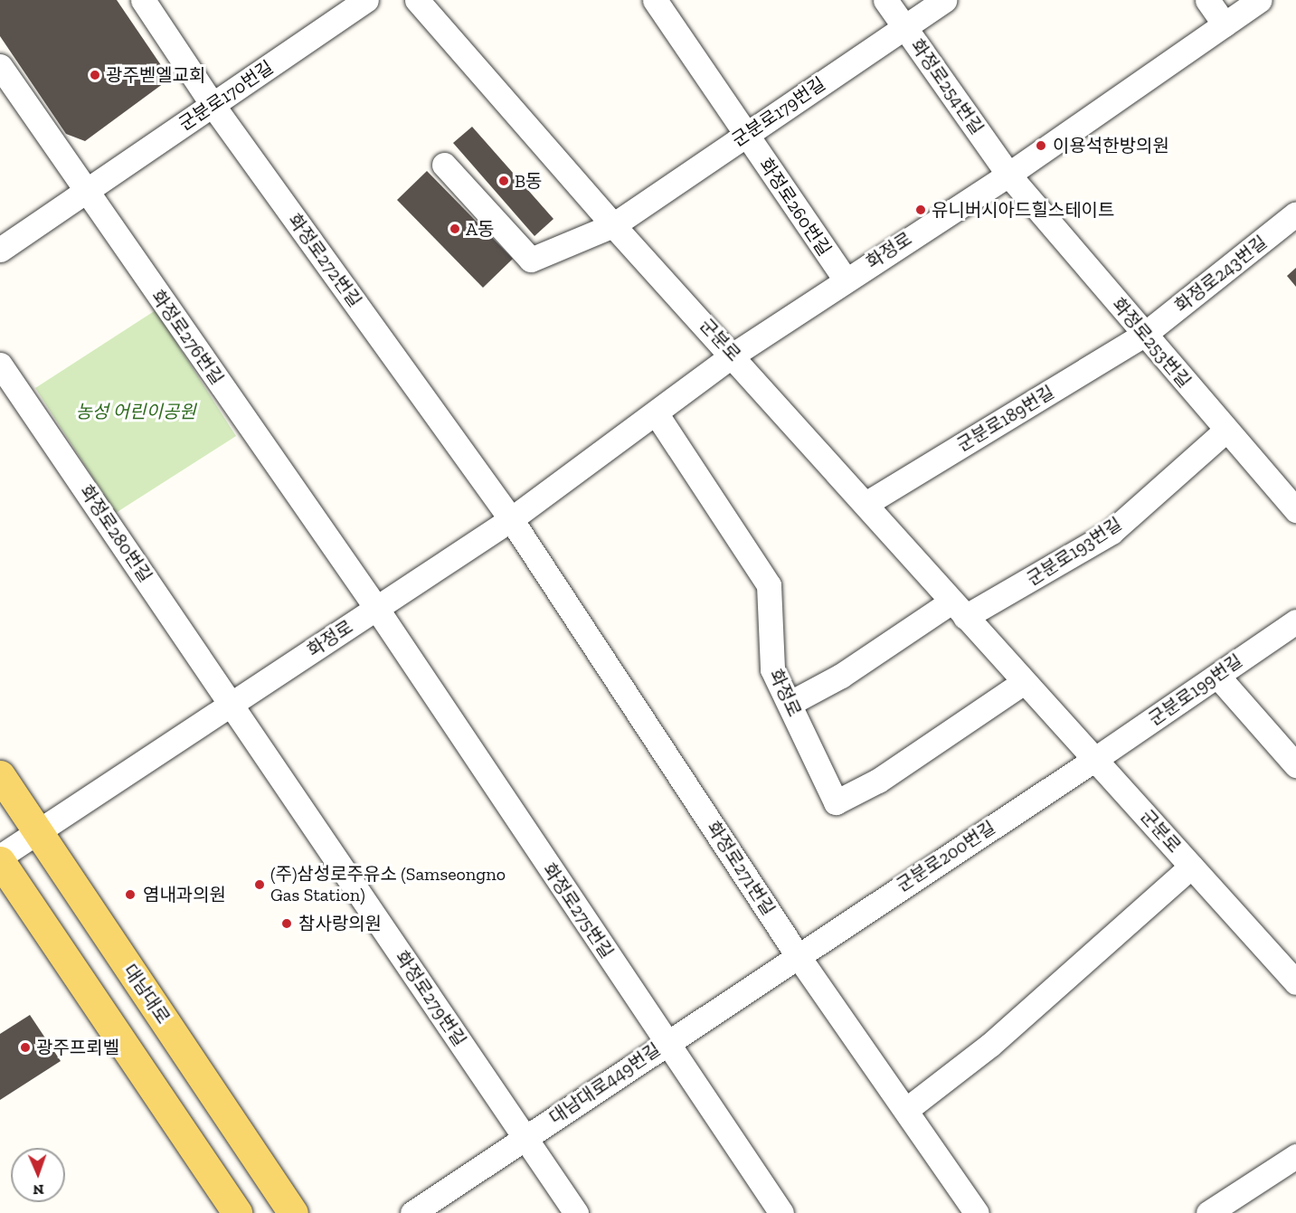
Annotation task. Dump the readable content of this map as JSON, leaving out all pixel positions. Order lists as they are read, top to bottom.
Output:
{
  "streets": {
    "main road": ["대남대로"],
    "street": [
      "화정로254번길",
      "군분로170번길",
      "군분로179번길",
      "화정로260번길",
      "화정로",
      "화정로272번길",
      "화정로243번길",
      "화정로276번길",
      "군분로",
      "화정로253번길",
      "군분로189번길",
      "화정로280번길",
      "군분로193번길",
      "군분로199번길",
      "군분로200번길",
      "화정로271번길",
      "화정로275번길",
      "화정로279번길",
      "대남대로449번길"
    ]
  },
  "crossings": [
    ["화정로254번길", "군분로179번길"],
    ["화정로254번길", "화정로"],
    ["화정로254번길", "화정로253번길"],
    ["군분로170번길", "화정로272번길"],
    ["군분로170번길", "화정로276번길"],
    ["군분로179번길", "화정로260번길"],
    ["군분로179번길", "군분로"],
    ["화정로260번길", "화정로"],
    ["화정로", "화정로272번길"],
    ["화정로", "화정로276번길"],
    ["화정로", "군분로"],
    ["화정로", "화정로253번길"],
    ["화정로", "화정로280번길"],
    ["화정로", "군분로193번길"],
    ["화정로", "화정로271번길"],
    ["화정로", "화정로275번길"],
    ["화정로", "대남대로"],
    ["화정로", "화정로279번길"],
    ["화정로272번길", "화정로271번길"],
    ["화정로243번길", "화정로253번길"],
    ["화정로243번길", "군분로189번길"],
    ["화정로276번길", "화정로275번길"],
    ["군분로", "군분로189번길"],
    ["군분로", "군분로193번길"],
    ["군분로", "군분로199번길"],
    ["군분로", "군분로200번길"],
    ["화정로253번길", "군분로189번길"],
    ["화정로253번길", "군분로193번길"],
    ["화정로280번길", "화정로279번길"],
    ["군분로199번길", "군분로200번길"],
    ["군분로200번길", "화정로271번길"],
    ["군분로200번길", "대남대로449번길"],
    ["화정로271번길", "대남대로449번길"],
    ["화정로275번길", "대남대로449번길"],
    ["화정로279번길", "대남대로449번길"]
  ],
  "parks": ["농성 어린이공원"],
  "places": [
    "광주벧엘교회",
    "이용석한방의원",
    "B동",
    "유니버시아드힐스테이트",
    "A동",
    "(주)삼성로주유소 (Samseongno Gas Station)",
    "염내과의원",
    "참사랑의원",
    "광주프뢰벨"
  ],
  "north": "bottom"
}
